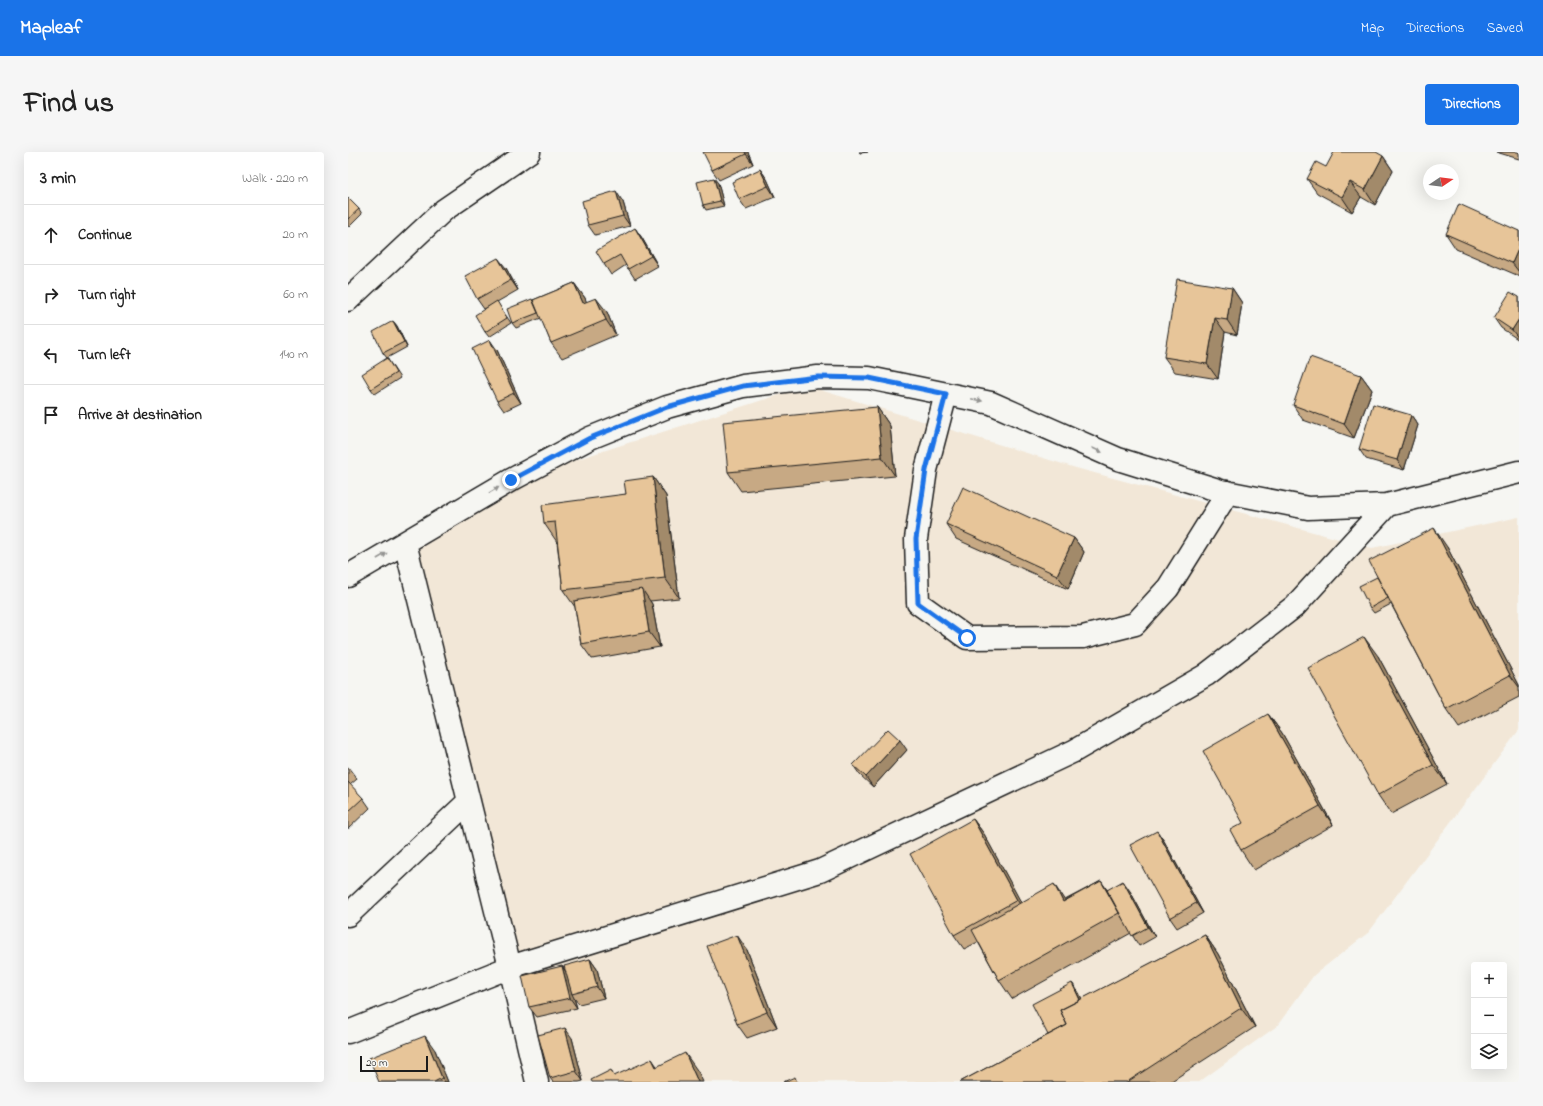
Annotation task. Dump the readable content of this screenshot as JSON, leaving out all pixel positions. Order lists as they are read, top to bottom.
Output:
{
  "scale_bar": "20 m",
  "north": "right",
  "page": {
    "header": "Mapleaf",
    "nav": ["Map", "Directions", "Saved"],
    "title": "Find us",
    "buttons": "Directions",
    "heading": ["3 min", "Walk · 220 m"],
    "list": [
      ["Continue", "20 m"],
      ["Turn right", "60 m"],
      ["Turn left", "140 m"],
      "Arrive at destination"
    ],
    "map_buttons": ["+", "−"],
    "scale": "20 m"
  }
}
